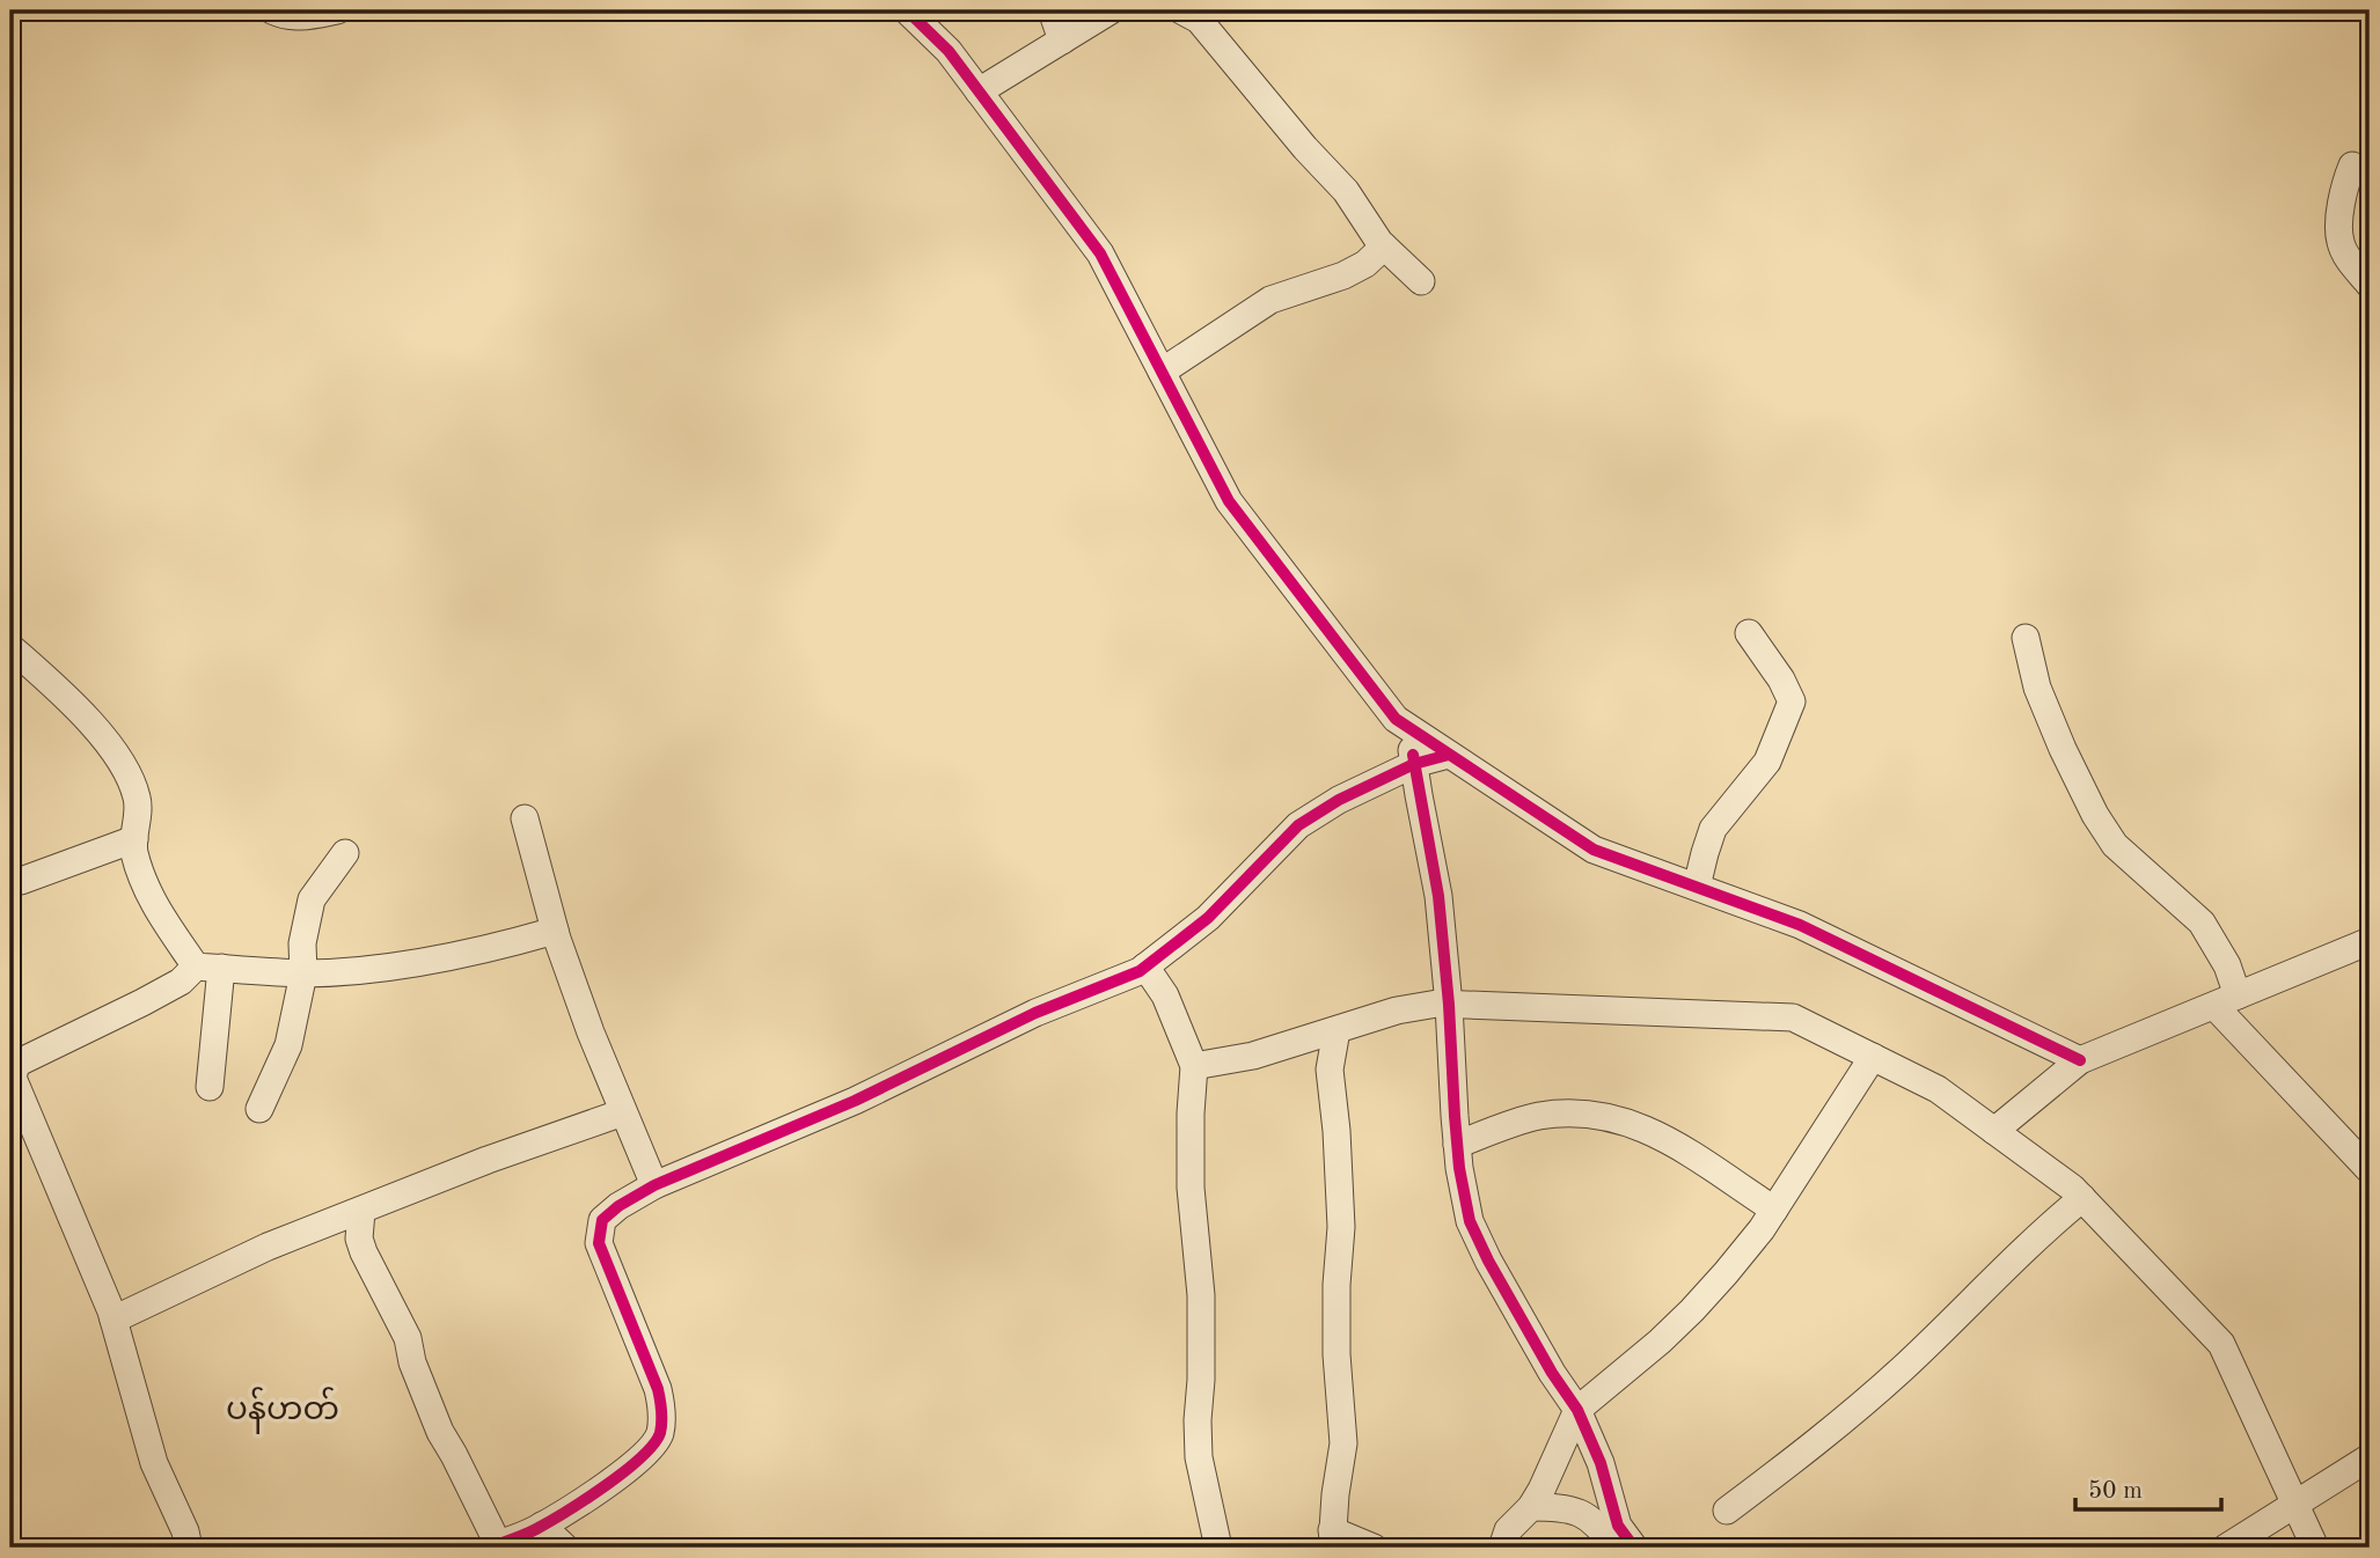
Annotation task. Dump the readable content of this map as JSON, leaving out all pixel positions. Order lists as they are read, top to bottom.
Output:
{
  "districts": ["ပန်ဟတ်"],
  "scale_bar": "50 m"
}
